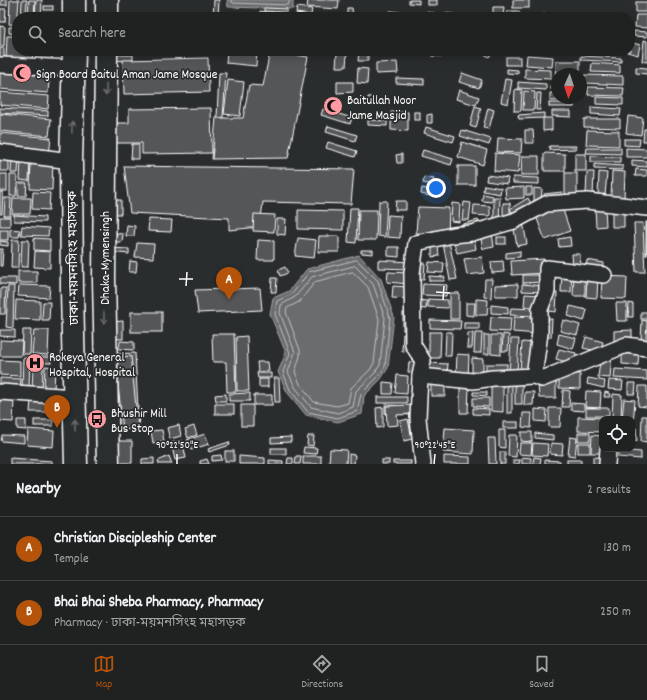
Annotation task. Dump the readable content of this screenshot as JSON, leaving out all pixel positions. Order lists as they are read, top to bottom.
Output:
{
  "streets": {
    "highway": ["ঢাকা-ময়মনসিংহ মহাসড়ক", "Dhaka-Mymensingh"]
  },
  "one_way": ["ঢাকা-ময়মনসিংহ মহাসড়ক", "Dhaka-Mymensingh"],
  "places": {
    "mosque": ["Sign Board Baitul Aman Jame Mosque", "Baitullah Noor Jame Masjid"],
    "hospital": ["Rokeya General Hospital, Hospital"],
    "bus stop": ["Bhushir Mill Bus Stop"]
  },
  "north": "bottom",
  "page": {
    "search": "Search here",
    "pins": ["A", "B"],
    "heading": ["Nearby", "2 results"],
    "list": [
      {
        "mark": "A",
        "name": "Christian Discipleship Center",
        "note": "Temple",
        "value": "130 m"
      },
      {
        "mark": "B",
        "name": "Bhai Bhai Sheba Pharmacy, Pharmacy",
        "note": "Pharmacy · ঢাকা-ময়মনসিংহ মহাসড়ক",
        "value": "250 m"
      }
    ],
    "nav": ["Map", "Directions", "Saved"]
  },
  "coordinates": ["90°22'50\"E", "90°22'45\"E"]
}
